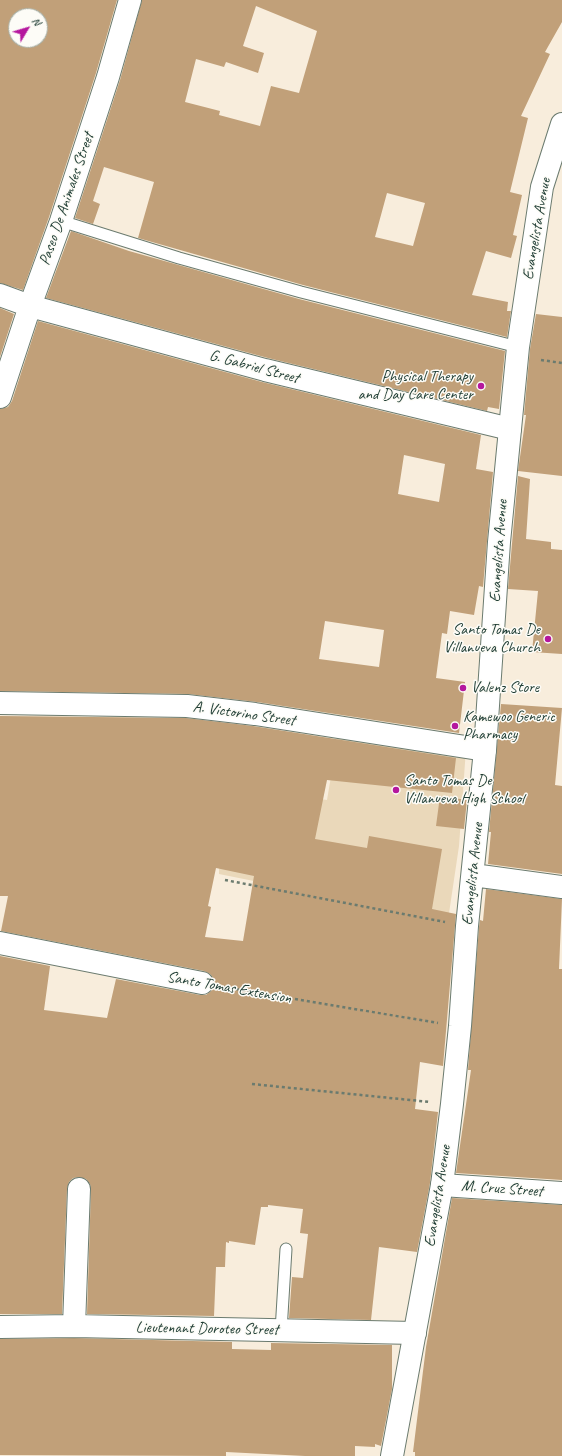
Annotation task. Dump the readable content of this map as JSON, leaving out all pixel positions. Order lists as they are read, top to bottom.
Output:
{
  "streets": {
    "street": [
      "Paseo De Animales Street",
      "Evangelista Avenue",
      "G. Gabriel Street",
      "A. Victorino Street",
      "Santo Tomas Extension",
      "M. Cruz Street",
      "Lieutenant Doroteo Street"
    ]
  },
  "crossings": [
    ["Paseo De Animales Street", "G. Gabriel Street"],
    ["Evangelista Avenue", "G. Gabriel Street"],
    ["Evangelista Avenue", "A. Victorino Street"],
    ["Evangelista Avenue", "Santo Tomas Extension"],
    ["Evangelista Avenue", "M. Cruz Street"],
    ["Evangelista Avenue", "Lieutenant Doroteo Street"]
  ],
  "places": [
    "Physical Therapy and Day Care Center",
    "Santo Tomas De Villanueva Church",
    "Valenz Store",
    "Kamewoo Generic Pharmacy",
    "Santo Tomas De Villanueva High School"
  ],
  "north": "top right"
}
